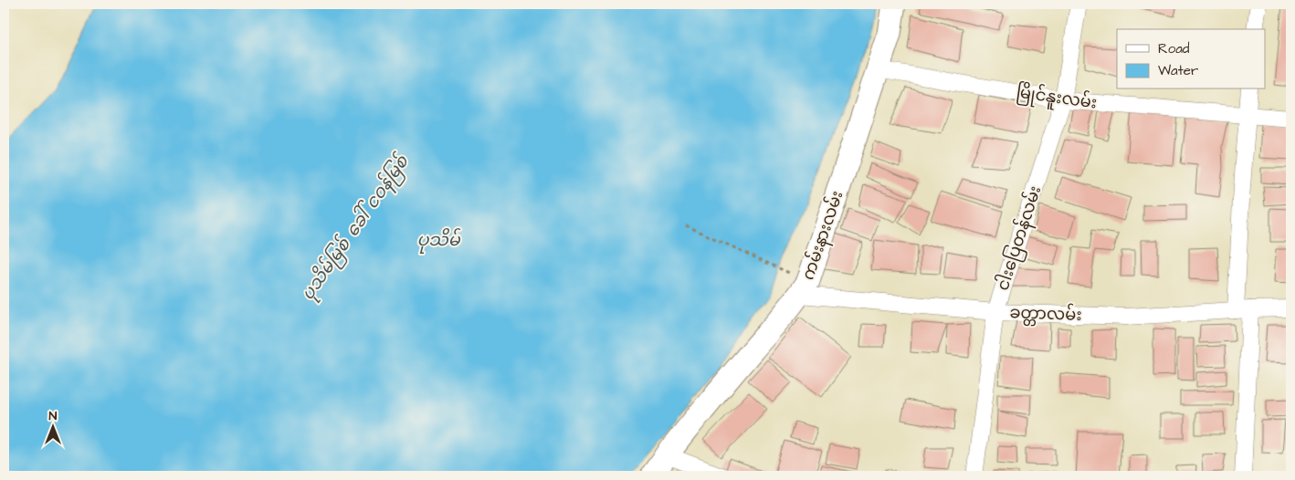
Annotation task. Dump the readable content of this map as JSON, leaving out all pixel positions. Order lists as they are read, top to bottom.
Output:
{
  "streets": {
    "street": [
      "မြိုင်နူးလမ်း",
      "ကမ်းနားလမ်း",
      "ငါးပြေတန်လမ်း",
      "ခတ္တာလမ်း"
    ]
  },
  "crossings": [
    ["မြိုင်နူးလမ်း", "ကမ်းနားလမ်း"],
    ["မြိုင်နူးလမ်း", "ငါးပြေတန်လမ်း"],
    ["ကမ်းနားလမ်း", "ခတ္တာလမ်း"],
    ["ငါးပြေတန်လမ်း", "ခတ္တာလမ်း"]
  ],
  "water": ["ပုသိမ်မြစ် ခေါ် ငဝန်မြစ်", "ပုသိမ်"],
  "legend": ["Road", "Water"],
  "north": "top"
}
